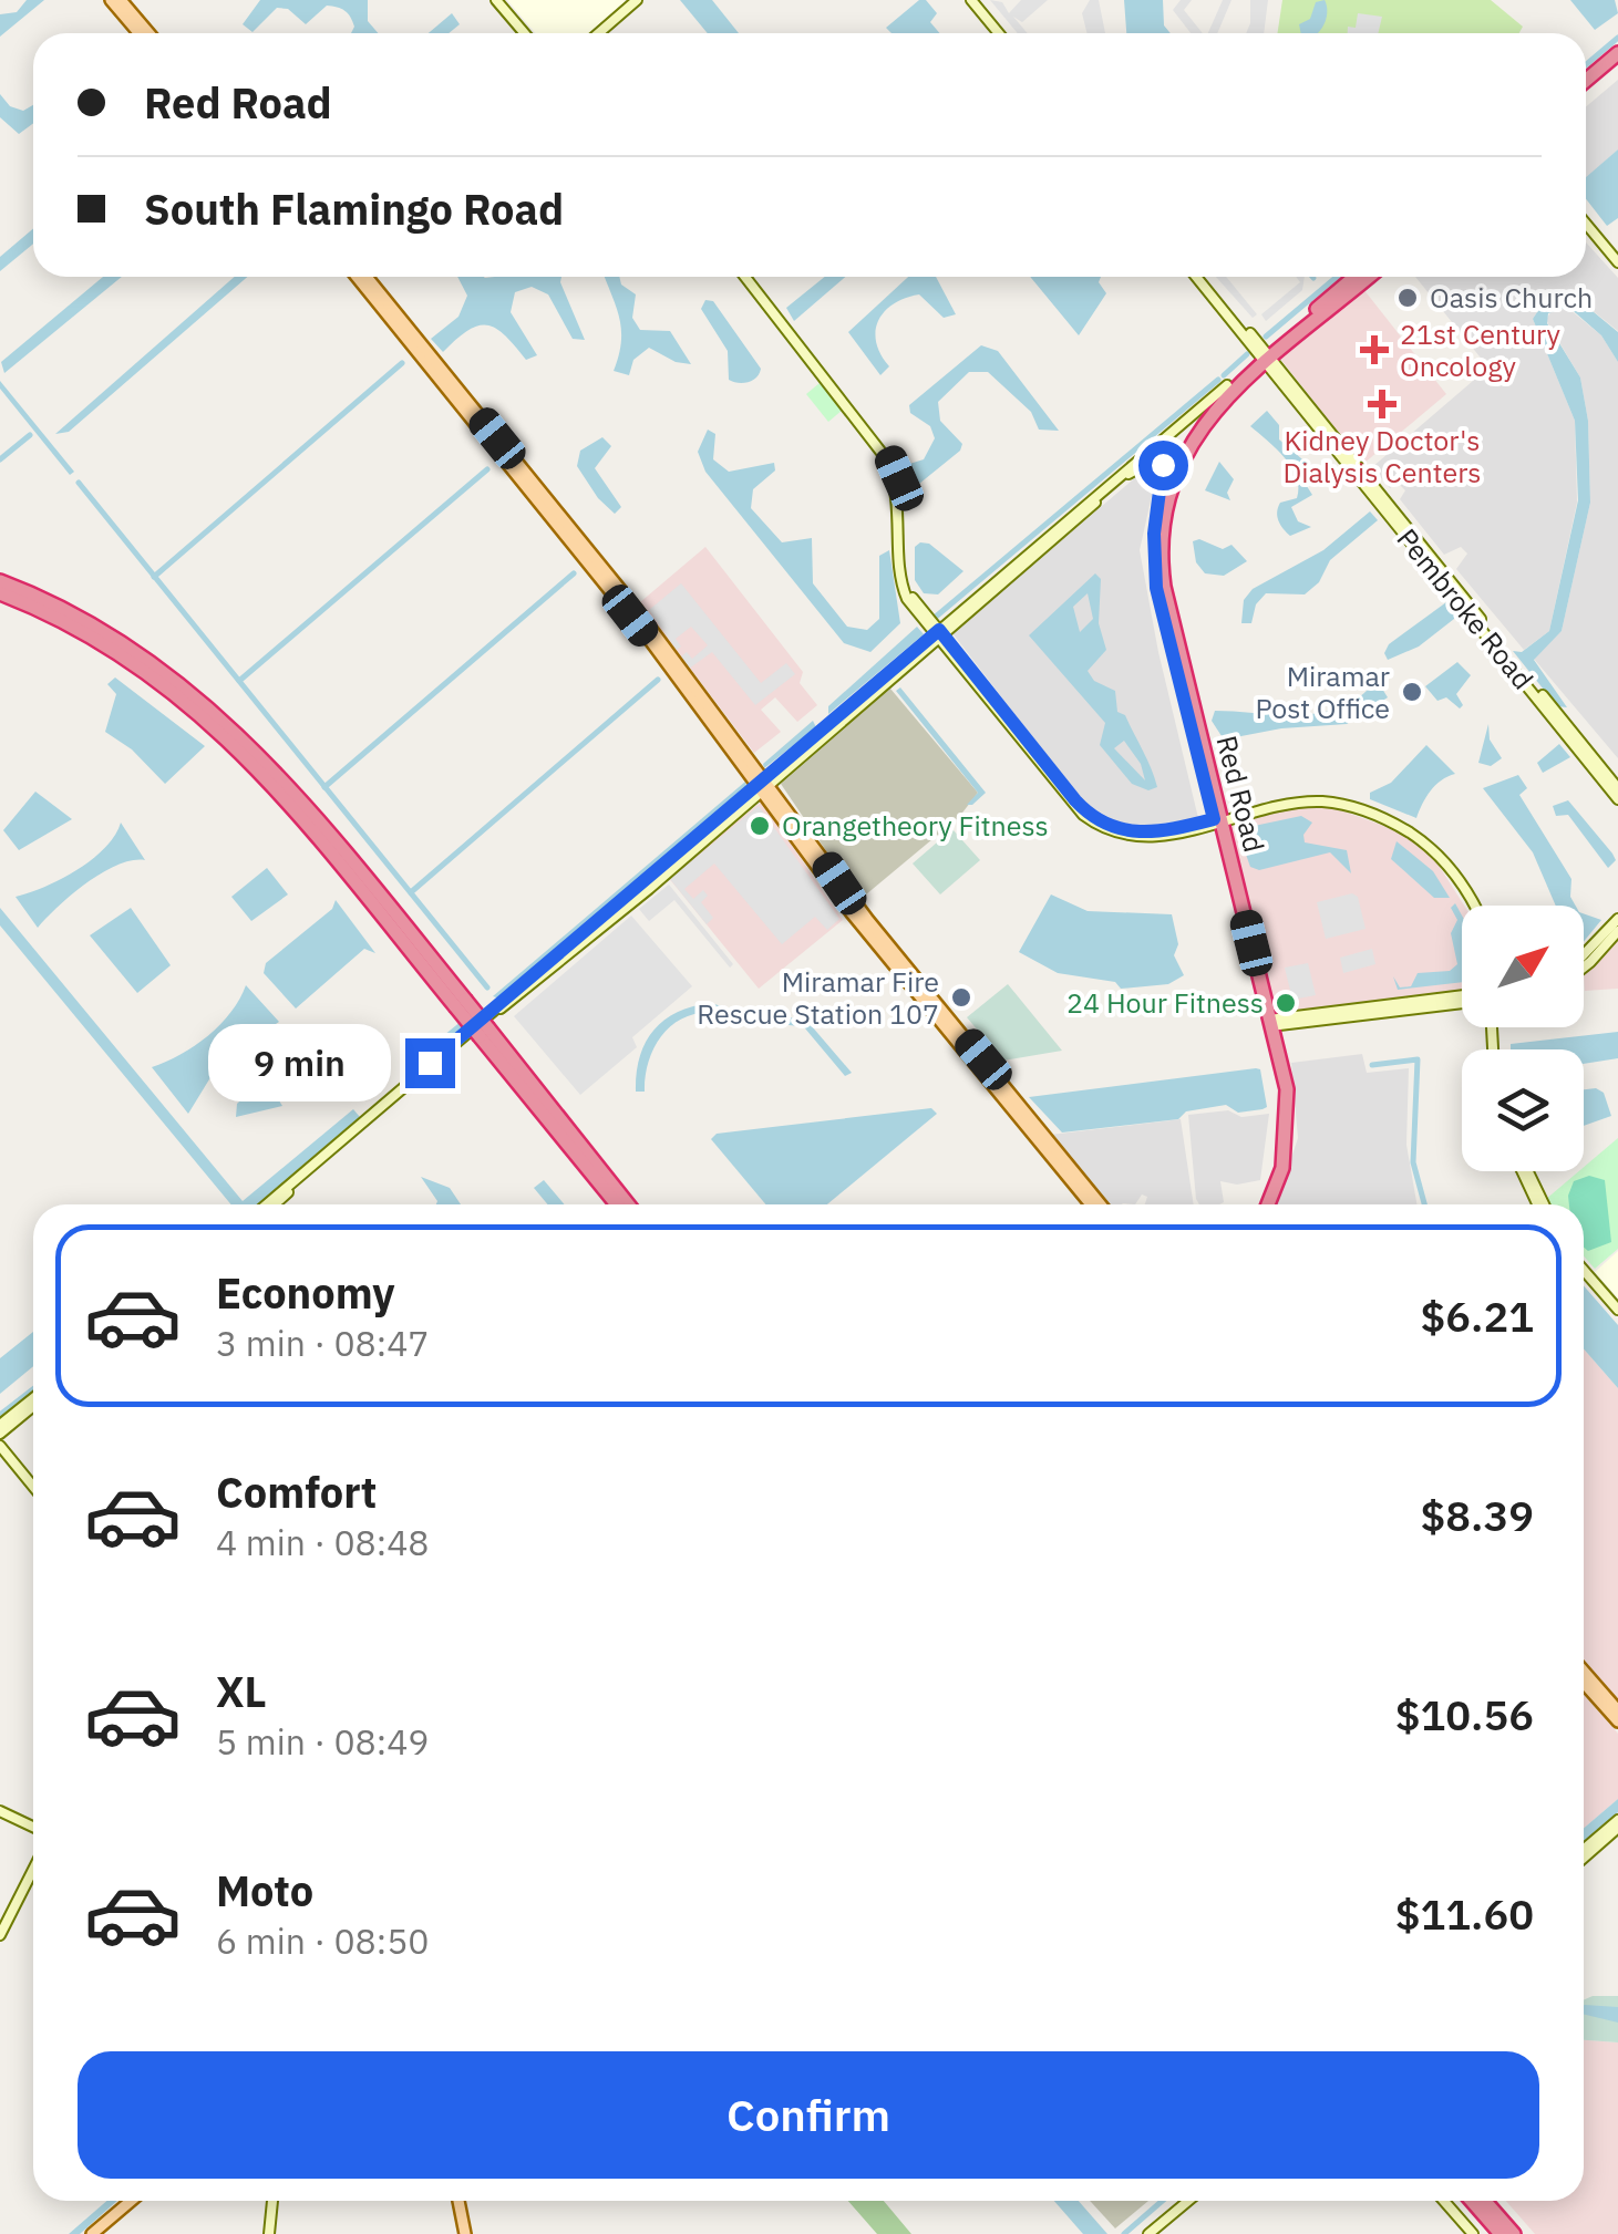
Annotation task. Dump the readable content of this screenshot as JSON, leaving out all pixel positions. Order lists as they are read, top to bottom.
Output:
{
  "streets": {
    "highway": ["Red Road"],
    "main road": ["Pembroke Road"]
  },
  "places": {
    "other": [
      "Oasis Church",
      "Miramar Post Office",
      "Orangetheory Fitness",
      "Miramar Fire Rescue Station 107",
      "24 Hour Fitness"
    ],
    "health": ["21st Century Oncology", "Kidney Doctor's Dialysis Centers"]
  },
  "north": "top right",
  "page": {
    "banner": ["Red Road", "South Flamingo Road"],
    "bubble": "9 min",
    "list": [
      {
        "name": "Economy",
        "note": "3 min · 08:47",
        "value": "$6.21"
      },
      {
        "name": "Comfort",
        "note": "4 min · 08:48",
        "value": "$8.39"
      },
      {
        "name": "XL",
        "note": "5 min · 08:49",
        "value": "$10.56"
      },
      {
        "name": "Moto",
        "note": "6 min · 08:50",
        "value": "$11.60"
      }
    ],
    "buttons": "Confirm"
  }
}
